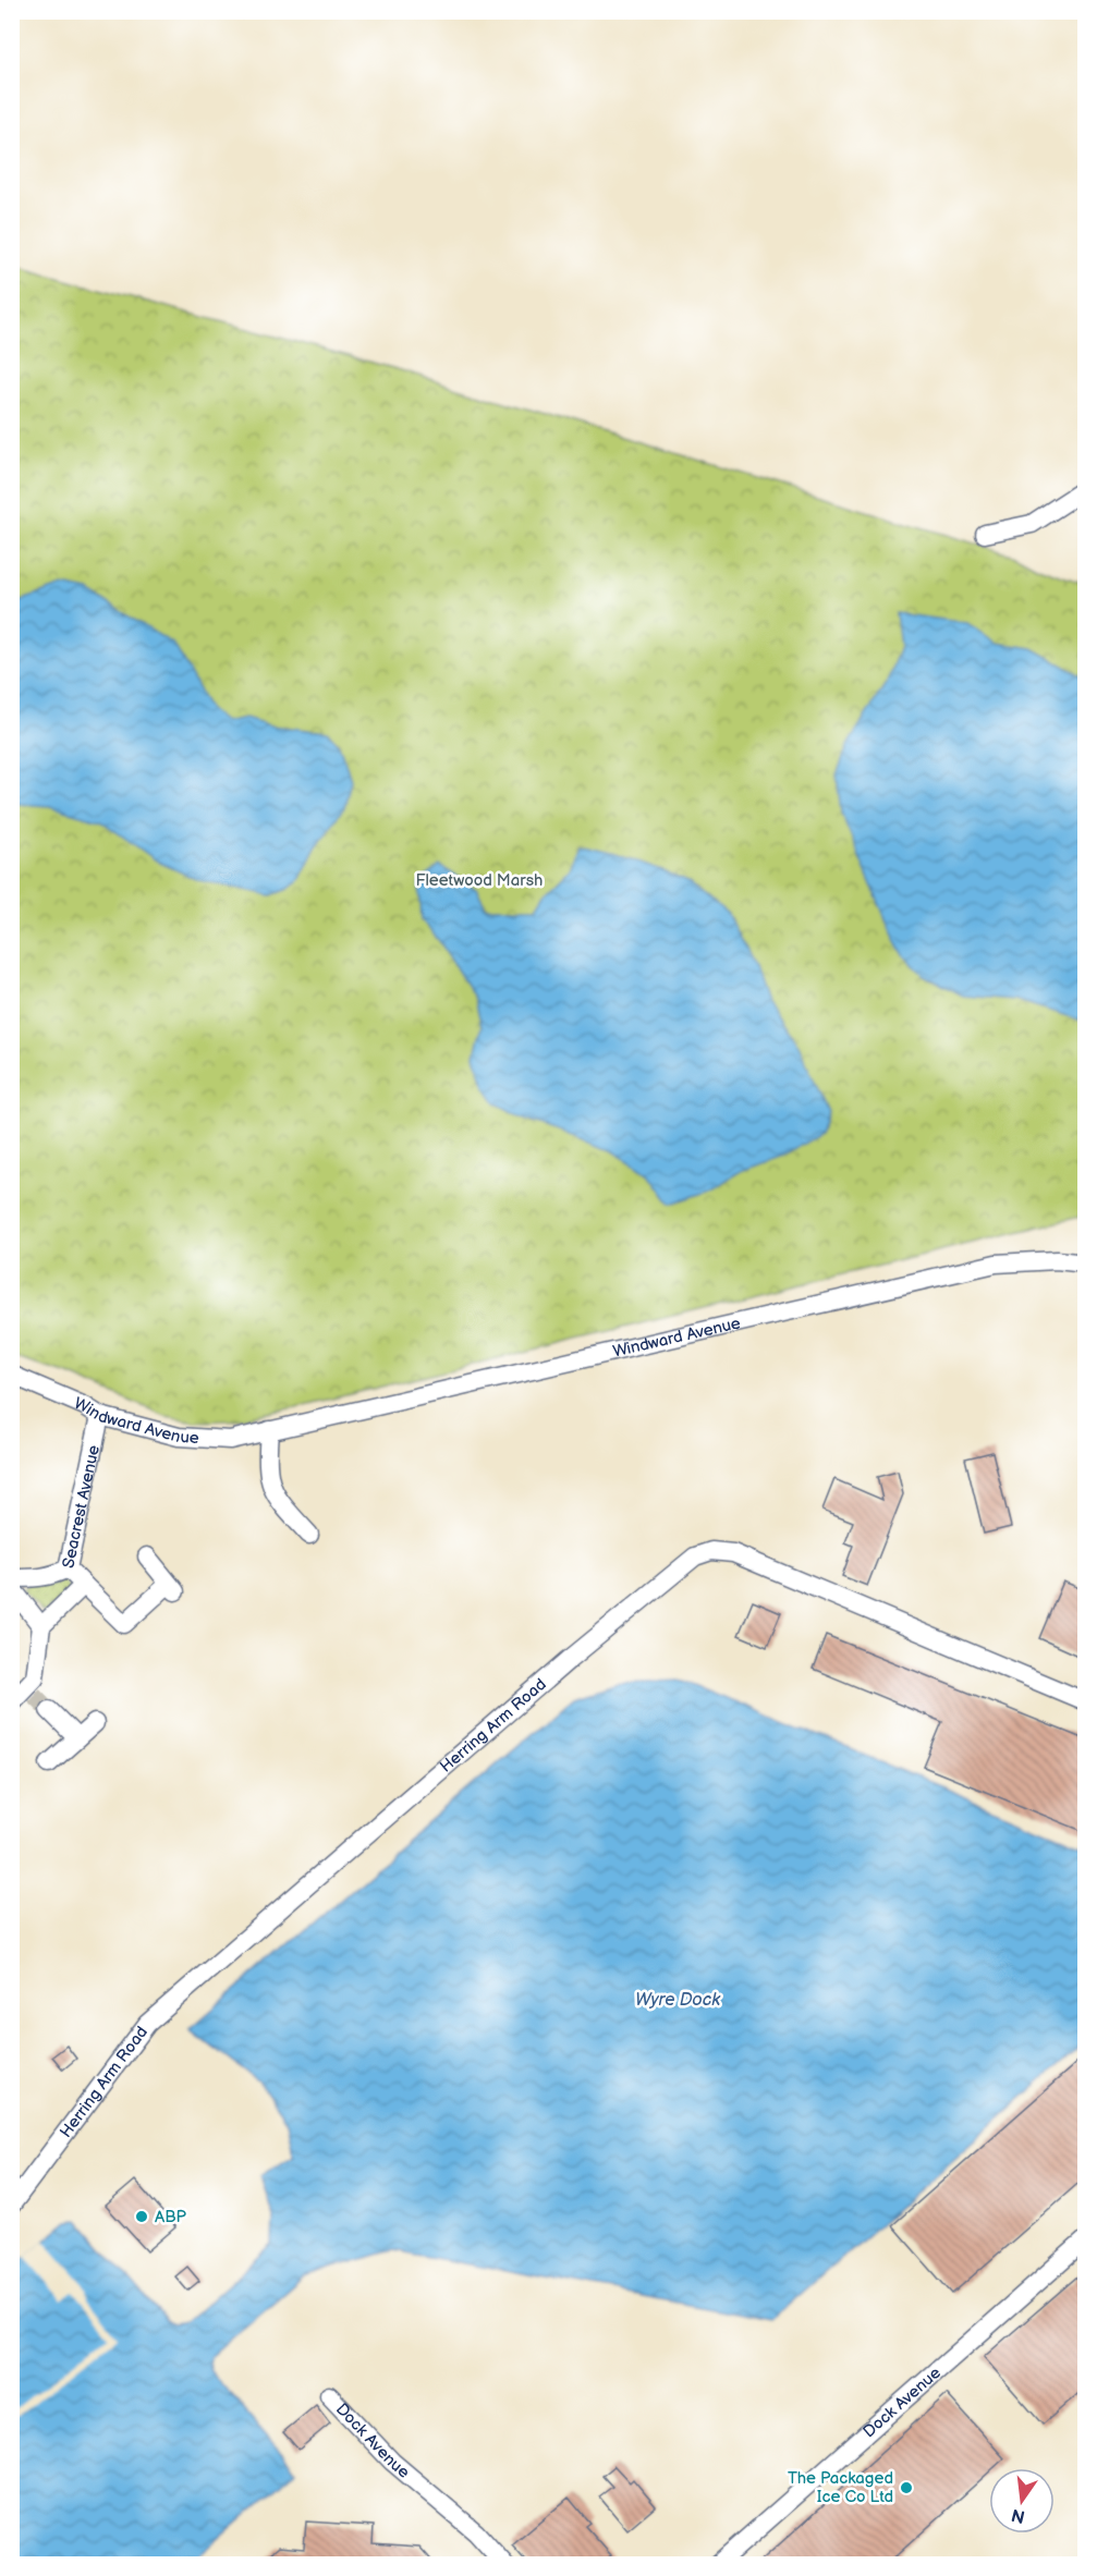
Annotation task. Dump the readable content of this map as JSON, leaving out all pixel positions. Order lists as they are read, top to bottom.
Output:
{
  "streets": {
    "street": [
      "Windward Avenue",
      "Seacrest Avenue",
      "Herring Arm Road",
      "Dock Avenue"
    ]
  },
  "crossings": [
    ["Windward Avenue", "Seacrest Avenue"]
  ],
  "water": ["Wyre Dock"],
  "parks": ["Fleetwood Marsh"],
  "places": ["ABP", "The Packaged Ice Co Ltd"],
  "north": "bottom"
}
